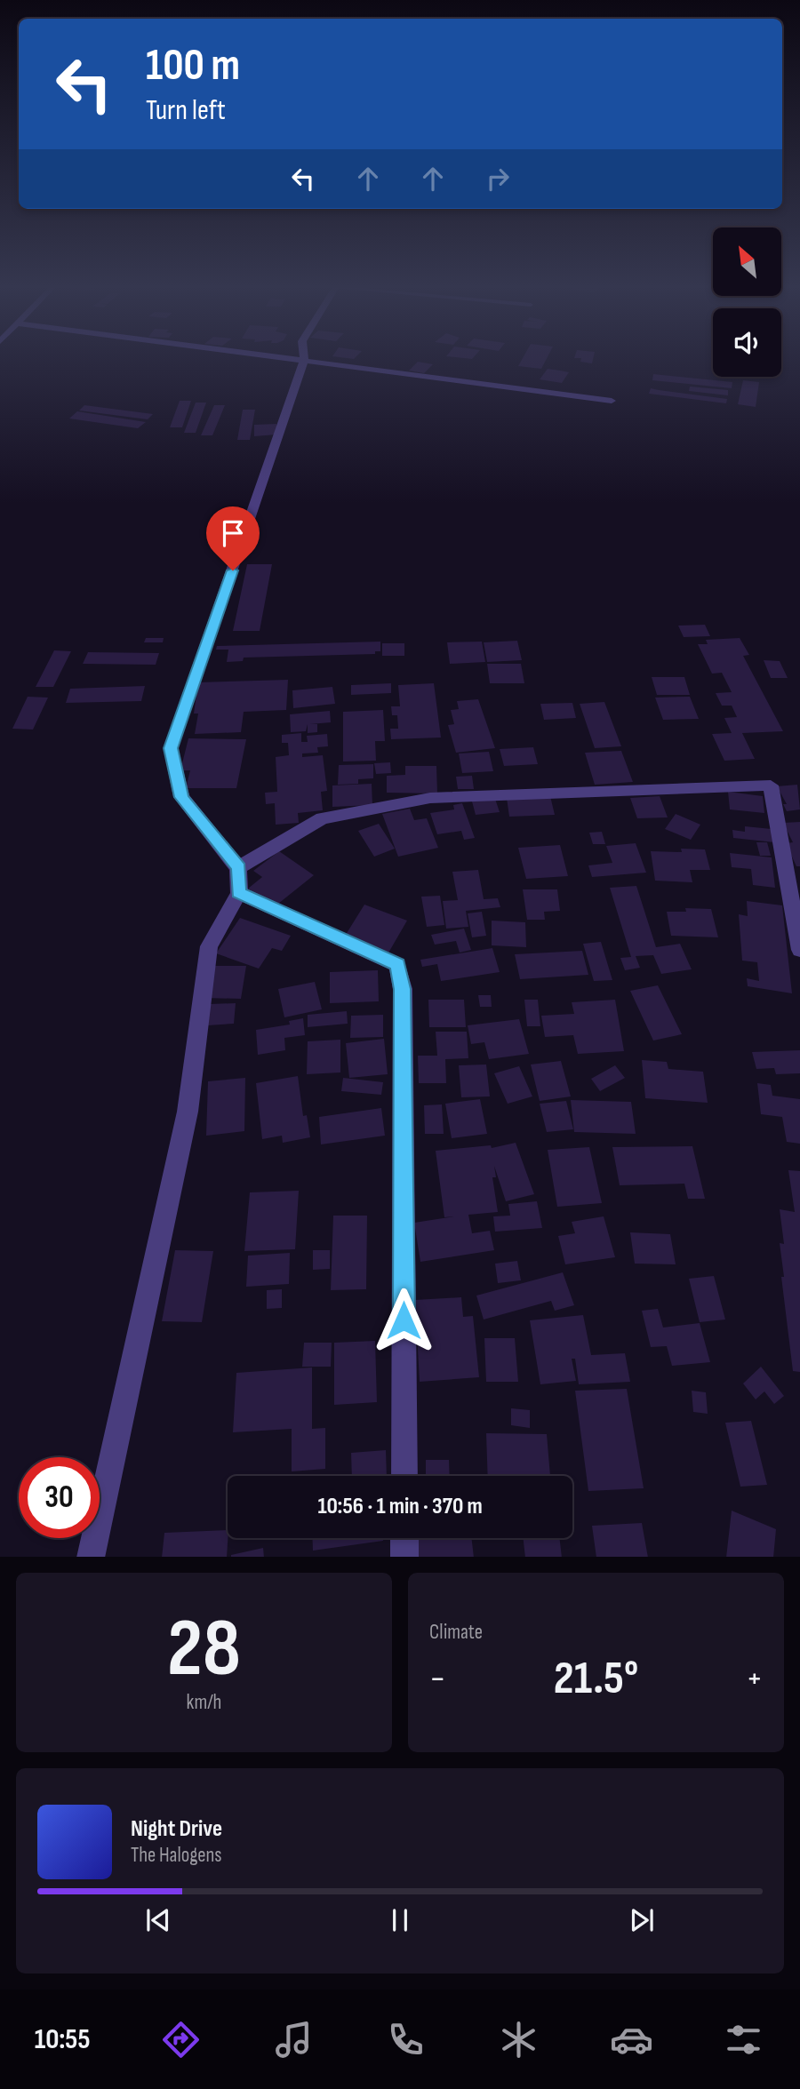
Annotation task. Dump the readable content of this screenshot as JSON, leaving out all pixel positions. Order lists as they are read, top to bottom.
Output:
{
  "north": "top left",
  "page": {
    "turn": ["100 m", "Turn left"],
    "limit": "30",
    "trip": "10:56 · 1 min · 370 m",
    "tile": [
      ["28", "km/h"],
      "Climate"
    ],
    "heat": ["−", "21.5°", "+"],
    "song": ["Night Drive", "The Halogens"],
    "tabs": "10:55"
  }
}
